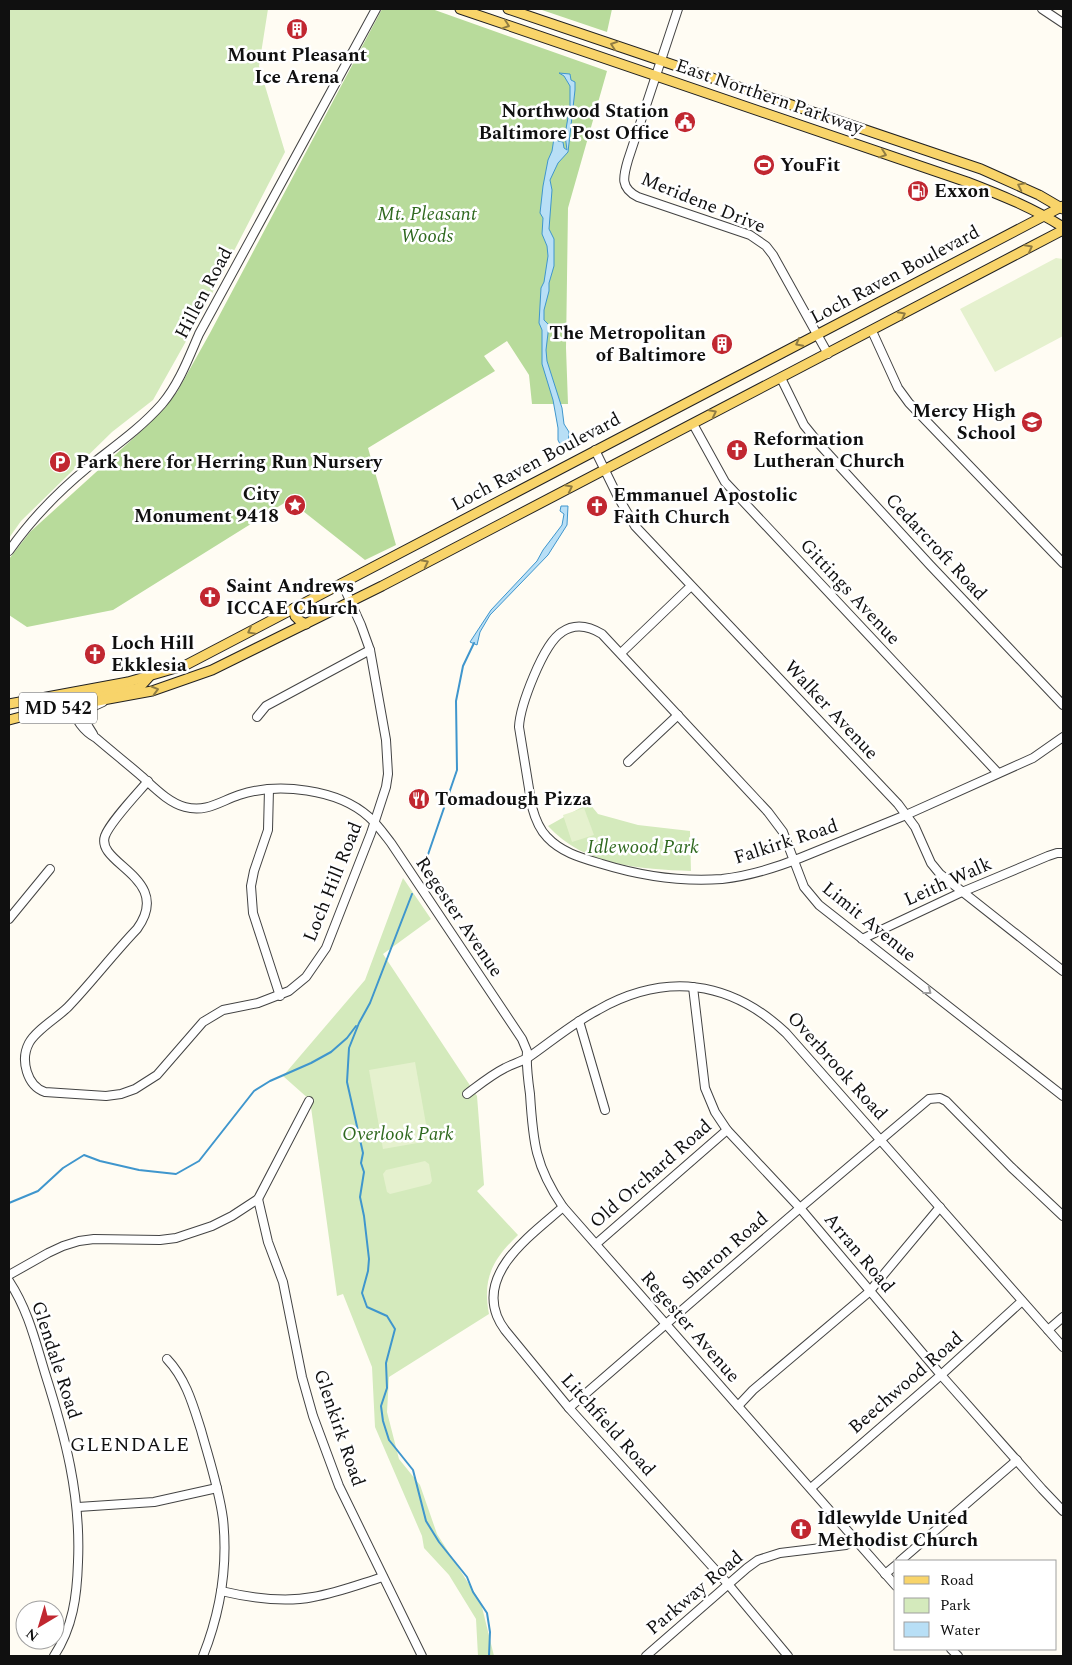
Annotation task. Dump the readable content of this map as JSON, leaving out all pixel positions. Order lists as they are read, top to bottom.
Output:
{
  "streets": {
    "main road": ["East Northern Parkway", "Loch Raven Boulevard", "MD 542"],
    "street": [
      "Meridene Drive",
      "Hillen Road",
      "Cedarcroft Road",
      "Gittings Avenue",
      "Walker Avenue",
      "Falkirk Road",
      "Loch Hill Road",
      "Leith Walk",
      "Regester Avenue",
      "Limit Avenue",
      "Overbrook Road",
      "Old Orchard Road",
      "Sharon Road",
      "Arran Road",
      "Glendale Road",
      "Beechwood Road",
      "Litchfield Road",
      "Glenkirk Road",
      "Parkway Road"
    ]
  },
  "crossings": [
    ["East Northern Parkway", "Meridene Drive"],
    ["East Northern Parkway", "Loch Raven Boulevard"],
    ["Meridene Drive", "Loch Raven Boulevard"],
    ["Loch Raven Boulevard", "Cedarcroft Road"],
    ["Loch Raven Boulevard", "Gittings Avenue"],
    ["Loch Raven Boulevard", "Walker Avenue"],
    ["Loch Raven Boulevard", "Loch Hill Road"],
    ["Loch Raven Boulevard", "Regester Avenue"],
    ["Gittings Avenue", "Falkirk Road"],
    ["Walker Avenue", "Falkirk Road"],
    ["Walker Avenue", "Leith Walk"],
    ["Falkirk Road", "Limit Avenue"],
    ["Loch Hill Road", "Regester Avenue"],
    ["Leith Walk", "Limit Avenue"],
    ["Regester Avenue", "Overbrook Road"],
    ["Regester Avenue", "Old Orchard Road"],
    ["Regester Avenue", "Sharon Road"],
    ["Regester Avenue", "Beechwood Road"],
    ["Regester Avenue", "Litchfield Road"],
    ["Regester Avenue", "Parkway Road"],
    ["Overbrook Road", "Sharon Road"],
    ["Overbrook Road", "Arran Road"],
    ["Overbrook Road", "Beechwood Road"],
    ["Old Orchard Road", "Arran Road"],
    ["Sharon Road", "Arran Road"],
    ["Sharon Road", "Litchfield Road"],
    ["Arran Road", "Beechwood Road"],
    ["Litchfield Road", "Parkway Road"]
  ],
  "one_way": ["Limit Avenue"],
  "districts": ["GLENDALE"],
  "parks": ["Mt. Pleasant Woods", "Idlewood Park", "Overlook Park"],
  "places": {
    "building": ["Mount Pleasant Ice Arena", "The Metropolitan of Baltimore"],
    "public building": ["Northwood Station Baltimore Post Office"],
    "sports": ["YouFit"],
    "fuel station": ["Exxon"],
    "school or university": ["Mercy High School"],
    "church": [
      "Reformation Lutheran Church",
      "Emmanuel Apostolic Faith Church",
      "Saint Andrews ICCAE Church",
      "Loch Hill Ekklesia",
      "Idlewylde United Methodist Church"
    ],
    "parking": ["Park here for Herring Run Nursery"],
    "place": ["City Monument 9418"],
    "restaurant": ["Tomadough Pizza"]
  },
  "legend": ["Road", "Park", "Water"],
  "north": "bottom left"
}
